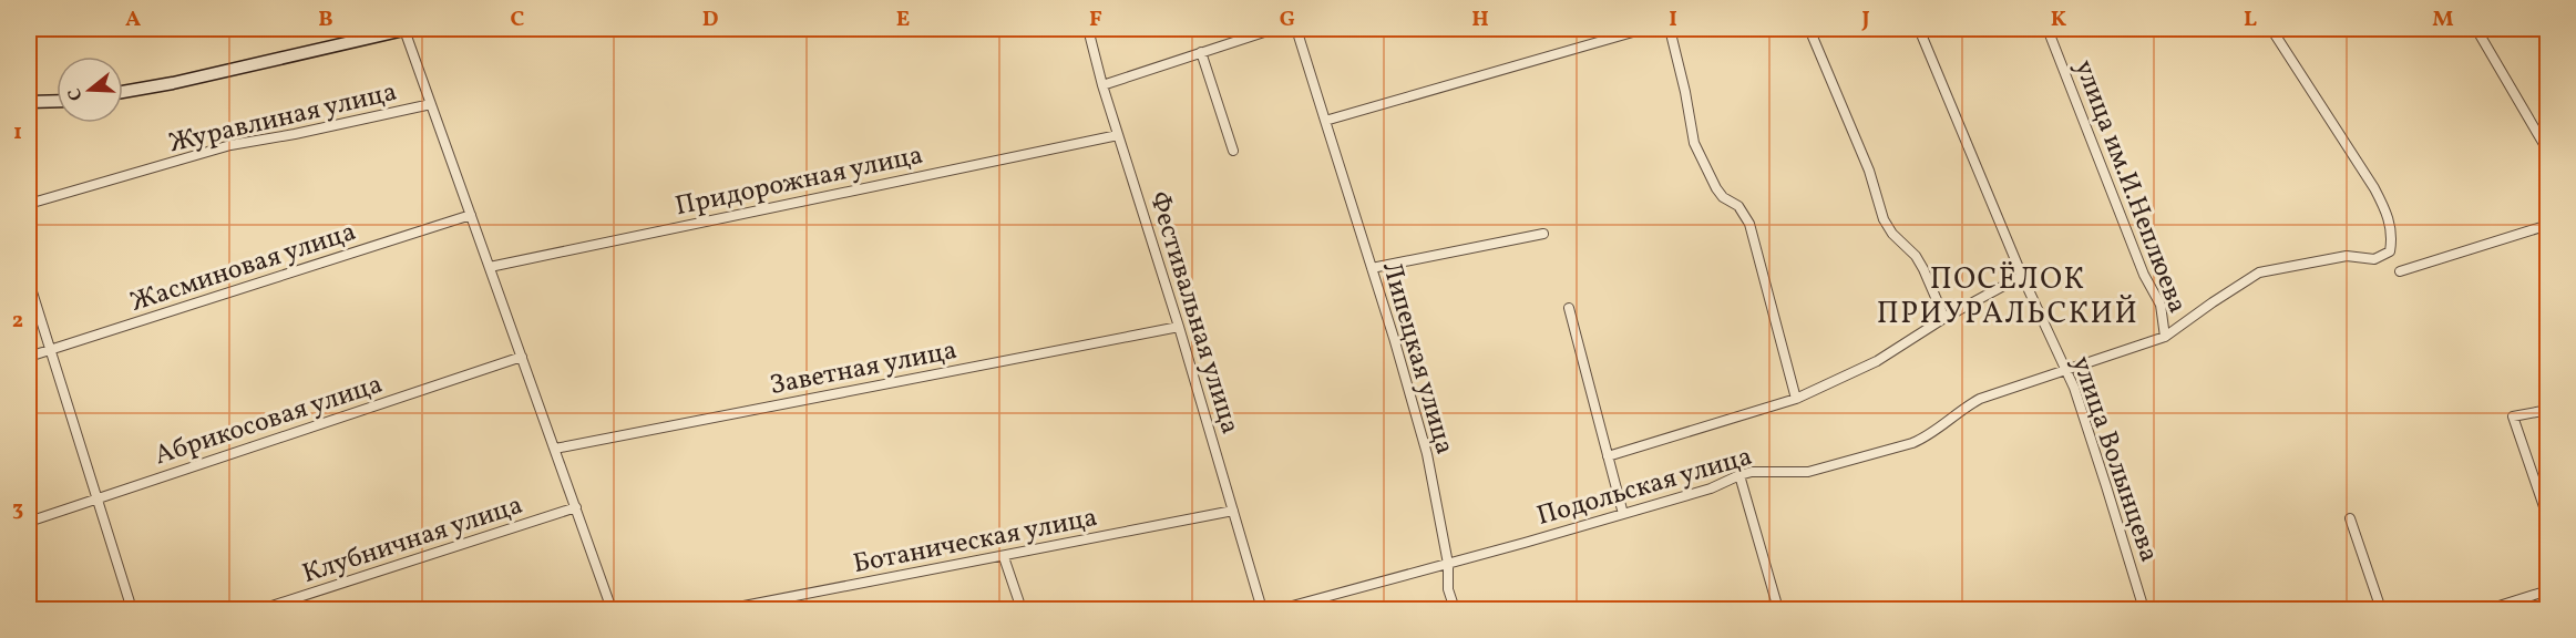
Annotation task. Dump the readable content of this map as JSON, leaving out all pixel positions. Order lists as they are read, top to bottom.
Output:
{
  "streets": {
    "street": [
      "Журавлиная улица",
      "Придорожная улица",
      "улица им.И.Неплюева",
      "Жасминовая улица",
      "Фестивальная улица",
      "Липецкая улица",
      "Заветная улица",
      "Абрикосовая улица",
      "улица Волынцева",
      "Подольская улица",
      "Клубничная улица",
      "Ботаническая улица"
    ]
  },
  "crossings": [
    ["Придорожная улица", "Фестивальная улица"],
    ["улица им.И.Неплюева", "улица Волынцева"],
    ["улица им.И.Неплюева", "Подольская улица"],
    ["Фестивальная улица", "Заветная улица"],
    ["Фестивальная улица", "Подольская улица"],
    ["Фестивальная улица", "Ботаническая улица"],
    ["Липецкая улица", "Подольская улица"],
    ["улица Волынцева", "Подольская улица"]
  ],
  "districts": ["ПОСЁЛОК ПРИУРАЛЬСКИЙ"],
  "north": "left",
  "grid": {
    "columns": [
      "A",
      "B",
      "C",
      "D",
      "E",
      "F",
      "G",
      "H",
      "I",
      "J",
      "K",
      "L",
      "M"
    ],
    "rows": ["1", "2", "3"]
  }
}
